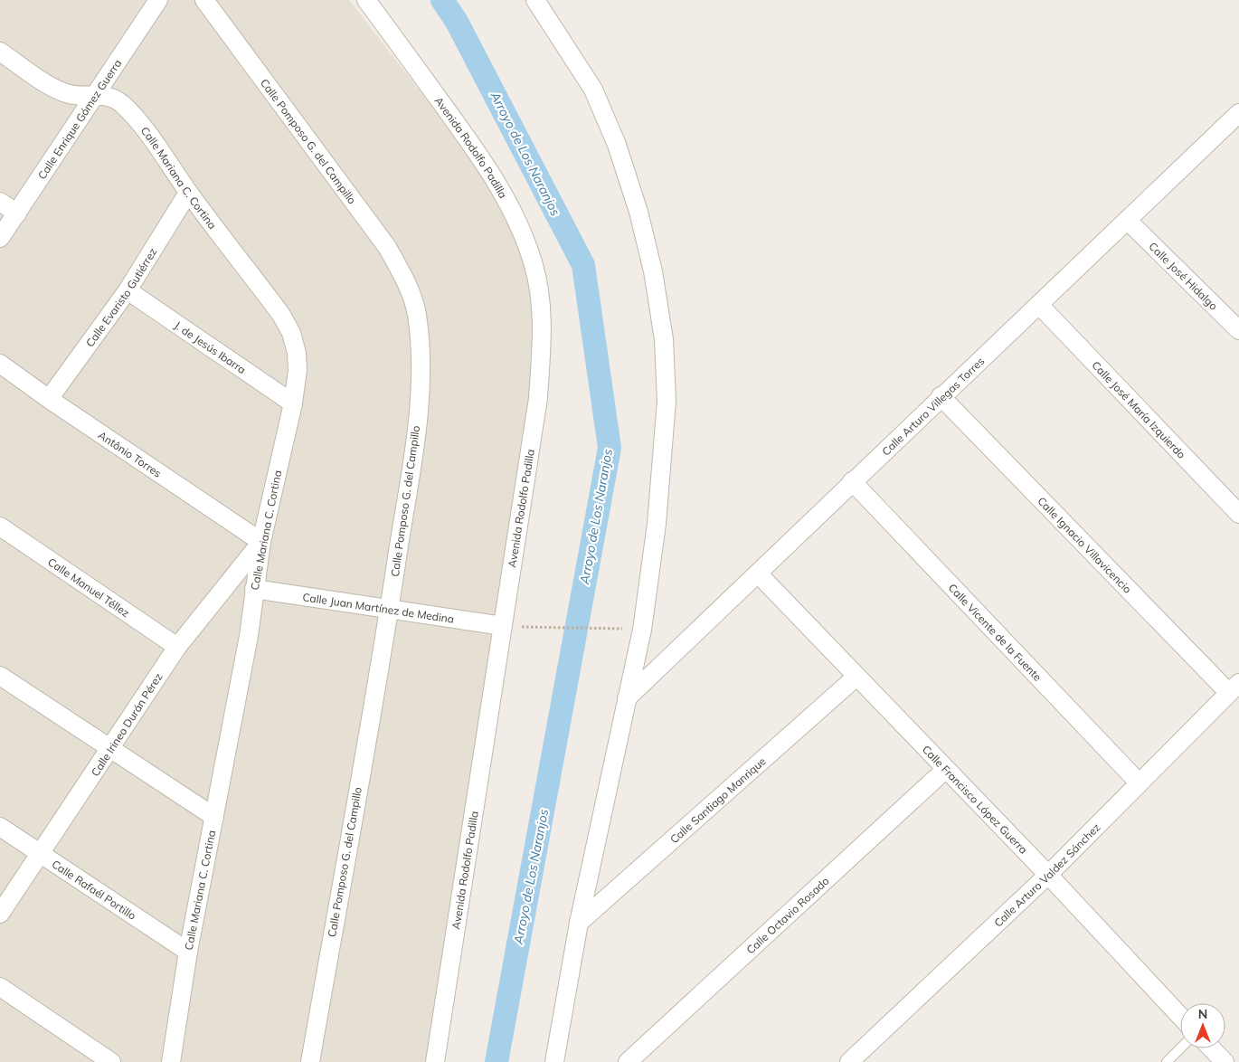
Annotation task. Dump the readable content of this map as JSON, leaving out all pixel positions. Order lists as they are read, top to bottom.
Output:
{
  "streets": {
    "street": [
      "Calle Enrique Gómez Guerra",
      "Calle Pomposo G. del Campillo",
      "Avenida Rodolfo Padilla",
      "Calle Mariana C. Cortina",
      "Calle José Hidalgo",
      "Calle Evaristo Gutiérrez",
      "J. de Jesús Ibarra",
      "Calle Arturo Villegas Torres",
      "Calle José María Izquierdo",
      "Antônio Torres",
      "Calle Ignacio Villavicencio",
      "Calle Manuel Téllez",
      "Calle Juan Martínez de Medina",
      "Calle Vicente de la Fuente",
      "Calle Irineo Durán Pérez",
      "Calle Francisco López Guerra",
      "Calle Santiago Manrique",
      "Calle Arturo Valdez Sánchez",
      "Calle Rafaél Portillo",
      "Calle Octavio Rosado"
    ]
  },
  "crossings": [
    ["Calle Enrique Gómez Guerra", "Calle Mariana C. Cortina"],
    ["Calle Pomposo G. del Campillo", "Calle Juan Martínez de Medina"],
    ["Avenida Rodolfo Padilla", "Calle Juan Martínez de Medina"],
    ["Calle Mariana C. Cortina", "Calle Evaristo Gutiérrez"],
    ["Calle Mariana C. Cortina", "J. de Jesús Ibarra"],
    ["Calle Mariana C. Cortina", "Antônio Torres"],
    ["Calle Mariana C. Cortina", "Calle Juan Martínez de Medina"],
    ["Calle Mariana C. Cortina", "Calle Irineo Durán Pérez"],
    ["Calle Mariana C. Cortina", "Calle Rafaél Portillo"],
    ["Calle José Hidalgo", "Calle Arturo Villegas Torres"],
    ["Calle Evaristo Gutiérrez", "J. de Jesús Ibarra"],
    ["Calle Evaristo Gutiérrez", "Antônio Torres"],
    ["Calle Arturo Villegas Torres", "Calle José María Izquierdo"],
    ["Calle Arturo Villegas Torres", "Calle Ignacio Villavicencio"],
    ["Calle Arturo Villegas Torres", "Calle Vicente de la Fuente"],
    ["Calle Arturo Villegas Torres", "Calle Francisco López Guerra"],
    ["Antônio Torres", "Calle Irineo Durán Pérez"],
    ["Calle Ignacio Villavicencio", "Calle Arturo Valdez Sánchez"],
    ["Calle Manuel Téllez", "Calle Irineo Durán Pérez"],
    ["Calle Vicente de la Fuente", "Calle Arturo Valdez Sánchez"],
    ["Calle Irineo Durán Pérez", "Calle Rafaél Portillo"],
    ["Calle Francisco López Guerra", "Calle Santiago Manrique"],
    ["Calle Francisco López Guerra", "Calle Arturo Valdez Sánchez"],
    ["Calle Francisco López Guerra", "Calle Octavio Rosado"]
  ],
  "water": ["Arroyo de Los Naranjos"],
  "north": "top"
}
